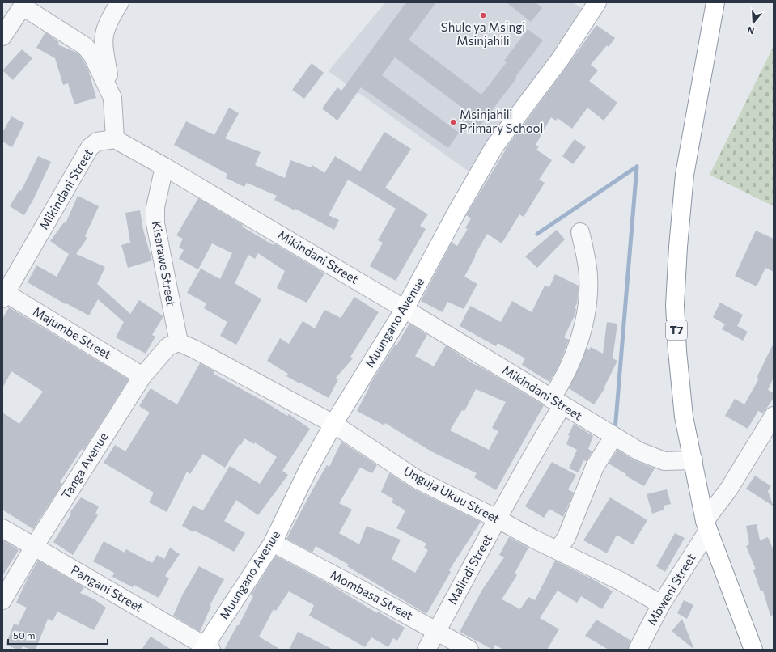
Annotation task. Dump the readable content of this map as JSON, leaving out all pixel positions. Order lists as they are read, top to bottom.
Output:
{
  "streets": {
    "main road": ["Muungano Avenue", "T7"],
    "street": [
      "Mikindani Street",
      "Kisarawe Street",
      "Majumbe Street",
      "Tanga Avenue",
      "Unguja Ukuu Street",
      "Malindi Street",
      "Pangani Street",
      "Mbweni Street",
      "Mombasa Street"
    ]
  },
  "crossings": [
    ["Mikindani Street", "Kisarawe Street"],
    ["Mikindani Street", "Muungano Avenue"],
    ["Mikindani Street", "T7"],
    ["Mikindani Street", "Majumbe Street"],
    ["Mikindani Street", "Malindi Street"],
    ["Kisarawe Street", "Tanga Avenue"],
    ["Kisarawe Street", "Unguja Ukuu Street"],
    ["Muungano Avenue", "Unguja Ukuu Street"],
    ["Muungano Avenue", "Pangani Street"],
    ["Muungano Avenue", "Mombasa Street"],
    ["T7", "Mbweni Street"],
    ["Majumbe Street", "Tanga Avenue"],
    ["Tanga Avenue", "Unguja Ukuu Street"],
    ["Tanga Avenue", "Pangani Street"],
    ["Unguja Ukuu Street", "Malindi Street"],
    ["Unguja Ukuu Street", "Mbweni Street"],
    ["Malindi Street", "Mombasa Street"]
  ],
  "places": ["Shule ya Msingi Msinjahili", "Msinjahili Primary School"],
  "scale_bar": "50 m",
  "north": "bottom"
}
